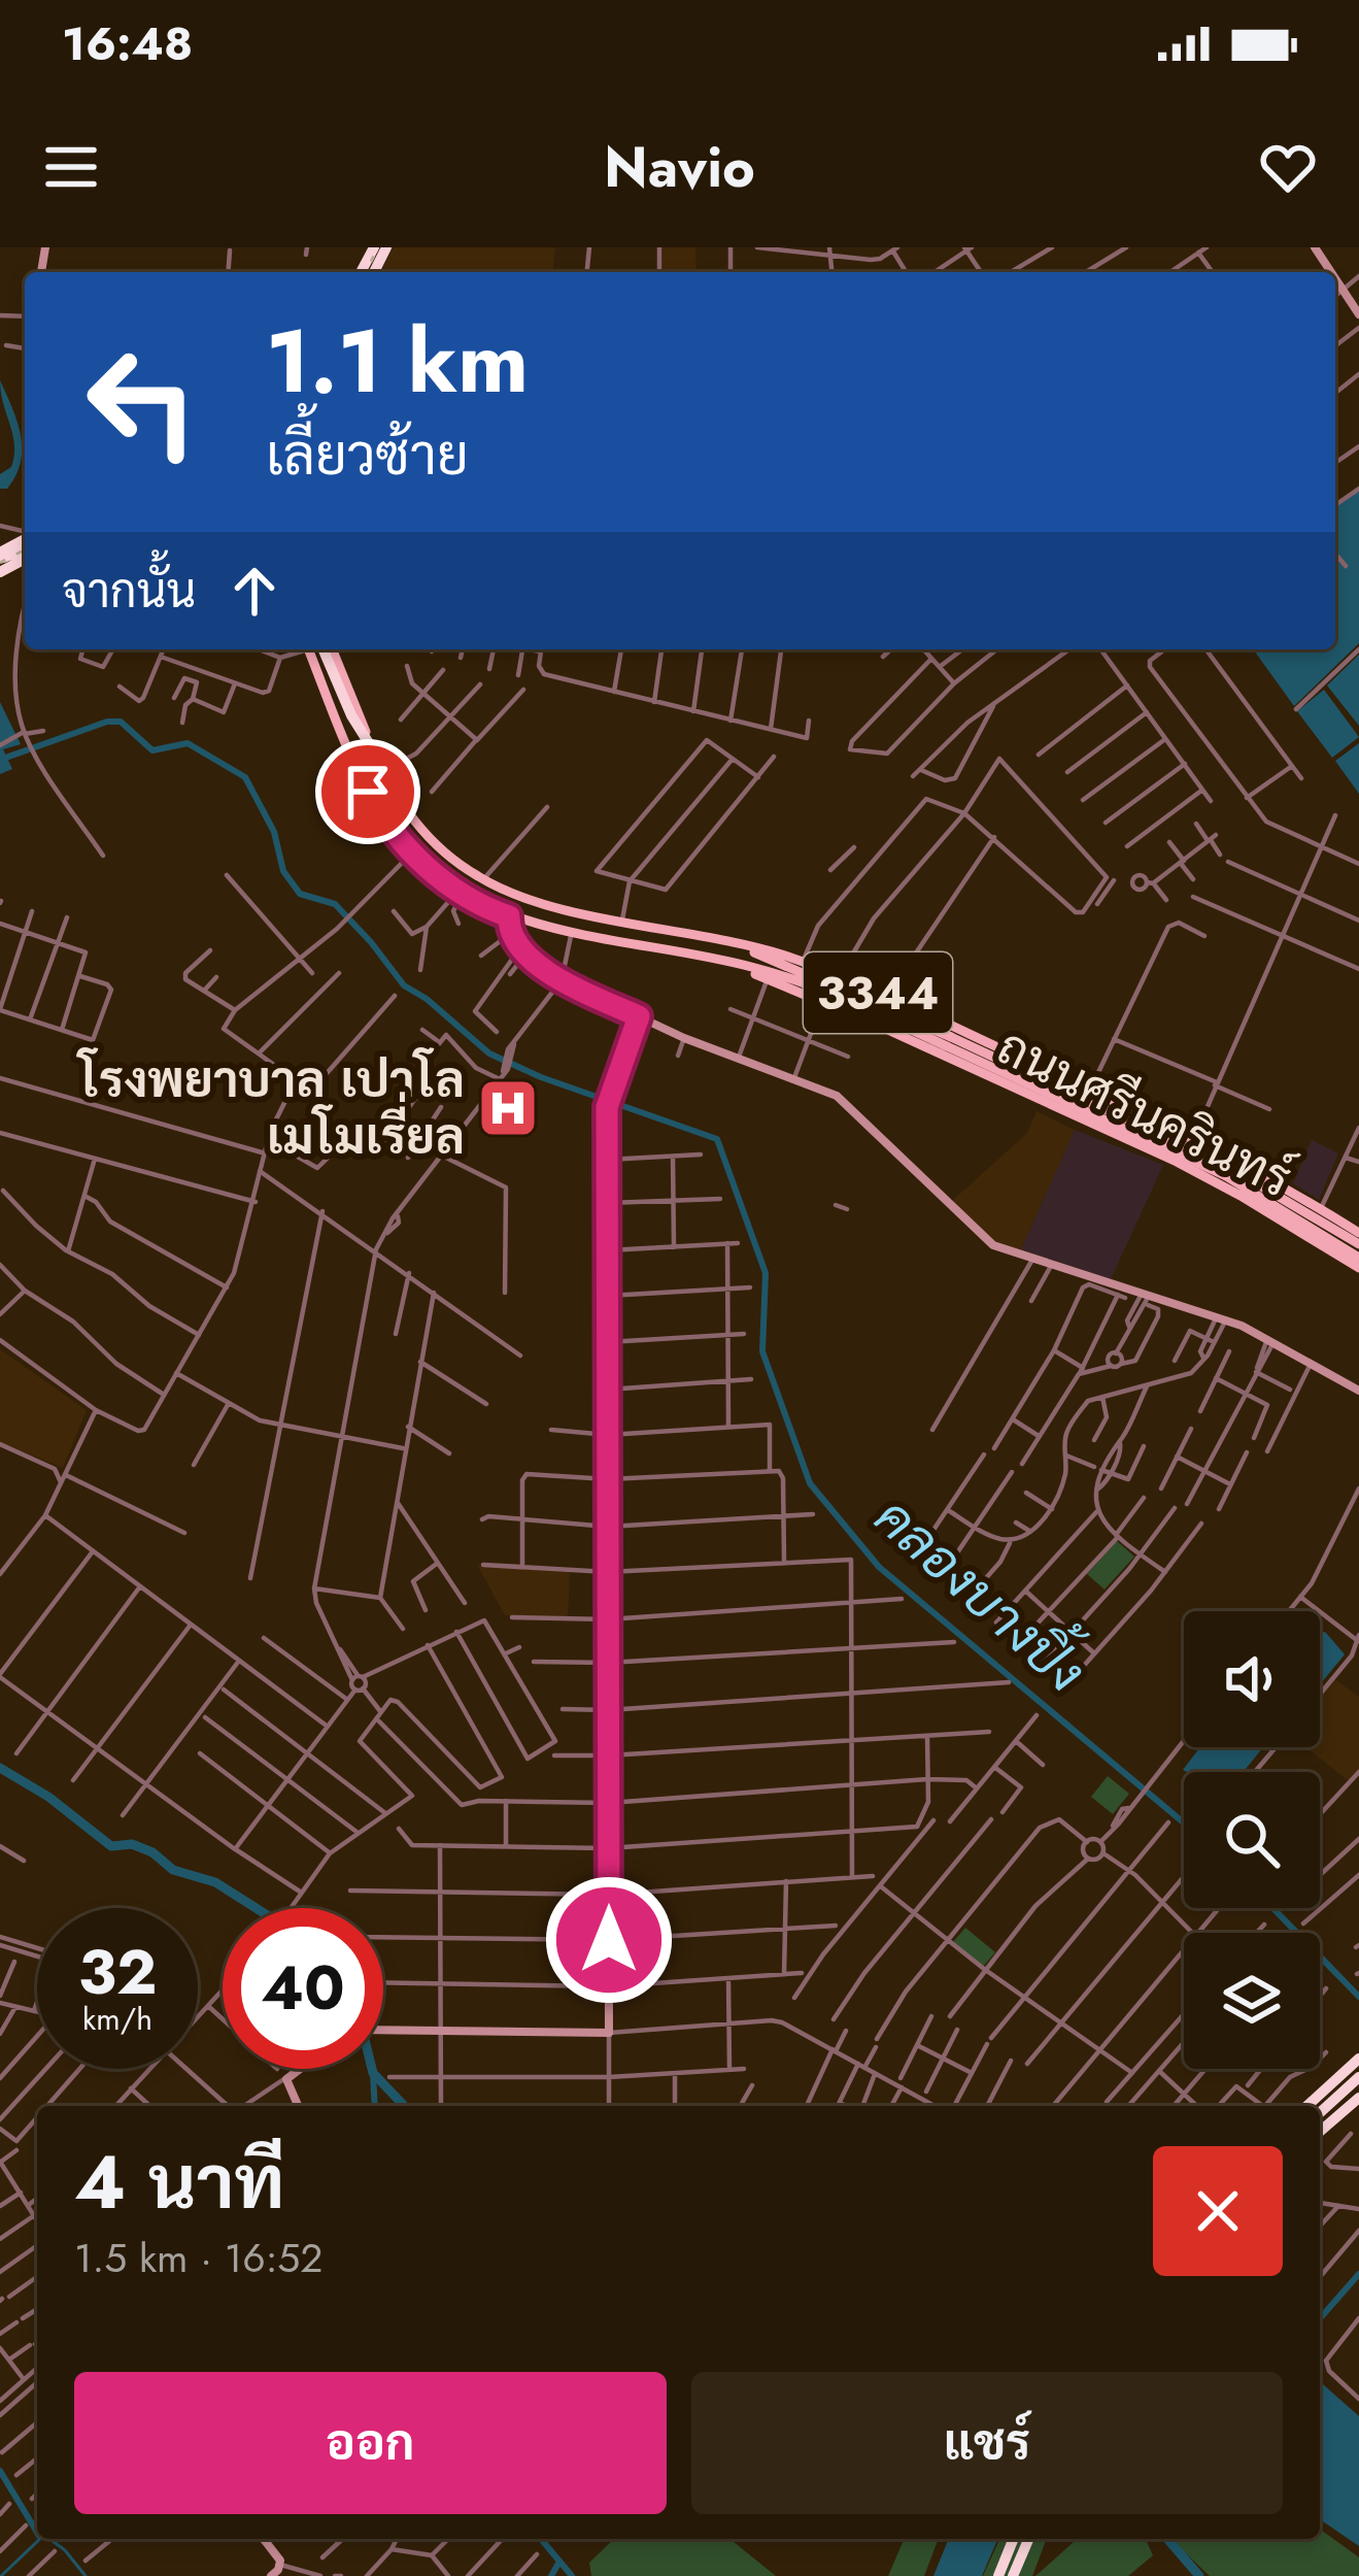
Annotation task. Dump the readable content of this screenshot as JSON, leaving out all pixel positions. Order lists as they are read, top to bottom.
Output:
{
  "streets": {
    "main road": ["3344", "ถนนศรีนครินทร์"]
  },
  "water": ["คลองบางปิ้ง"],
  "places": {
    "hospital": ["โรงพยาบาล เปาโล เมโมเรี่ยล"]
  },
  "page": {
    "status": "16:48",
    "header": "Navio",
    "turn": ["1.1 km", "เลี้ยวซ้าย"],
    "then": "จากนั้น",
    "speed": "32 km/h",
    "limit": "40",
    "heading": ["4 นาที", "1.5 km · 16:52"],
    "buttons": ["ออก", "แชร์"]
  }
}
